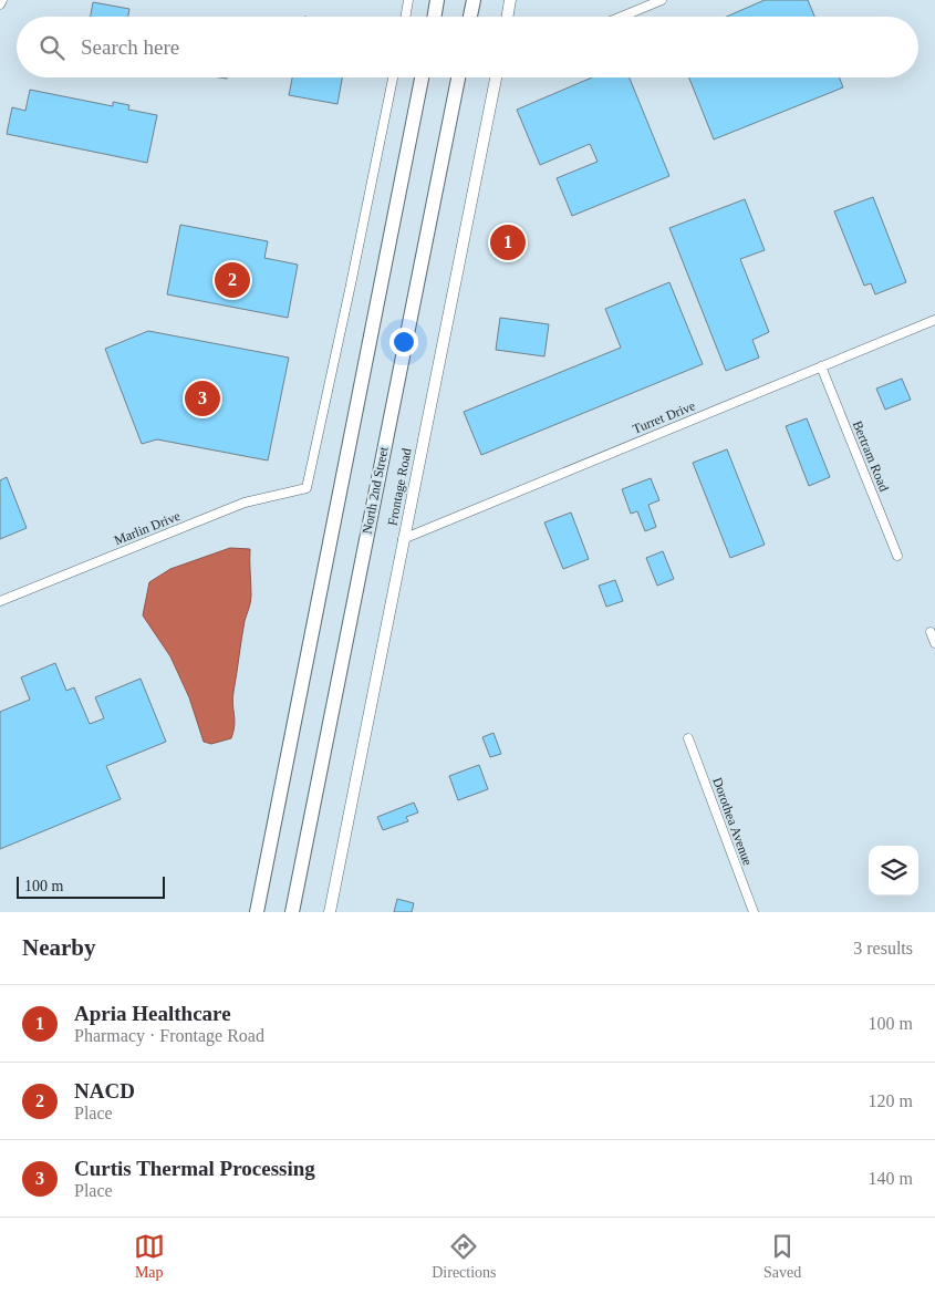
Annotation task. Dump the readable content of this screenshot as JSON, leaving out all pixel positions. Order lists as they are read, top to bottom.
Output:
{
  "streets": {
    "main road": ["North 2nd Street"],
    "street": [
      "Turret Drive",
      "Bertram Road",
      "Frontage Road",
      "Marlin Drive",
      "Dorothea Avenue"
    ]
  },
  "crossings": [
    ["Turret Drive", "Bertram Road"],
    ["Turret Drive", "Frontage Road"]
  ],
  "scale_bar": "100 m",
  "page": {
    "search": "Search here",
    "pins": ["1", "2", "3"],
    "scale": "100 m",
    "heading": ["Nearby", "3 results"],
    "list": [
      {
        "mark": "1",
        "name": "Apria Healthcare",
        "note": "Pharmacy · Frontage Road",
        "value": "100 m"
      },
      {
        "mark": "2",
        "name": "NACD",
        "note": "Place",
        "value": "120 m"
      },
      {
        "mark": "3",
        "name": "Curtis Thermal Processing",
        "note": "Place",
        "value": "140 m"
      }
    ],
    "nav": ["Map", "Directions", "Saved"]
  }
}
